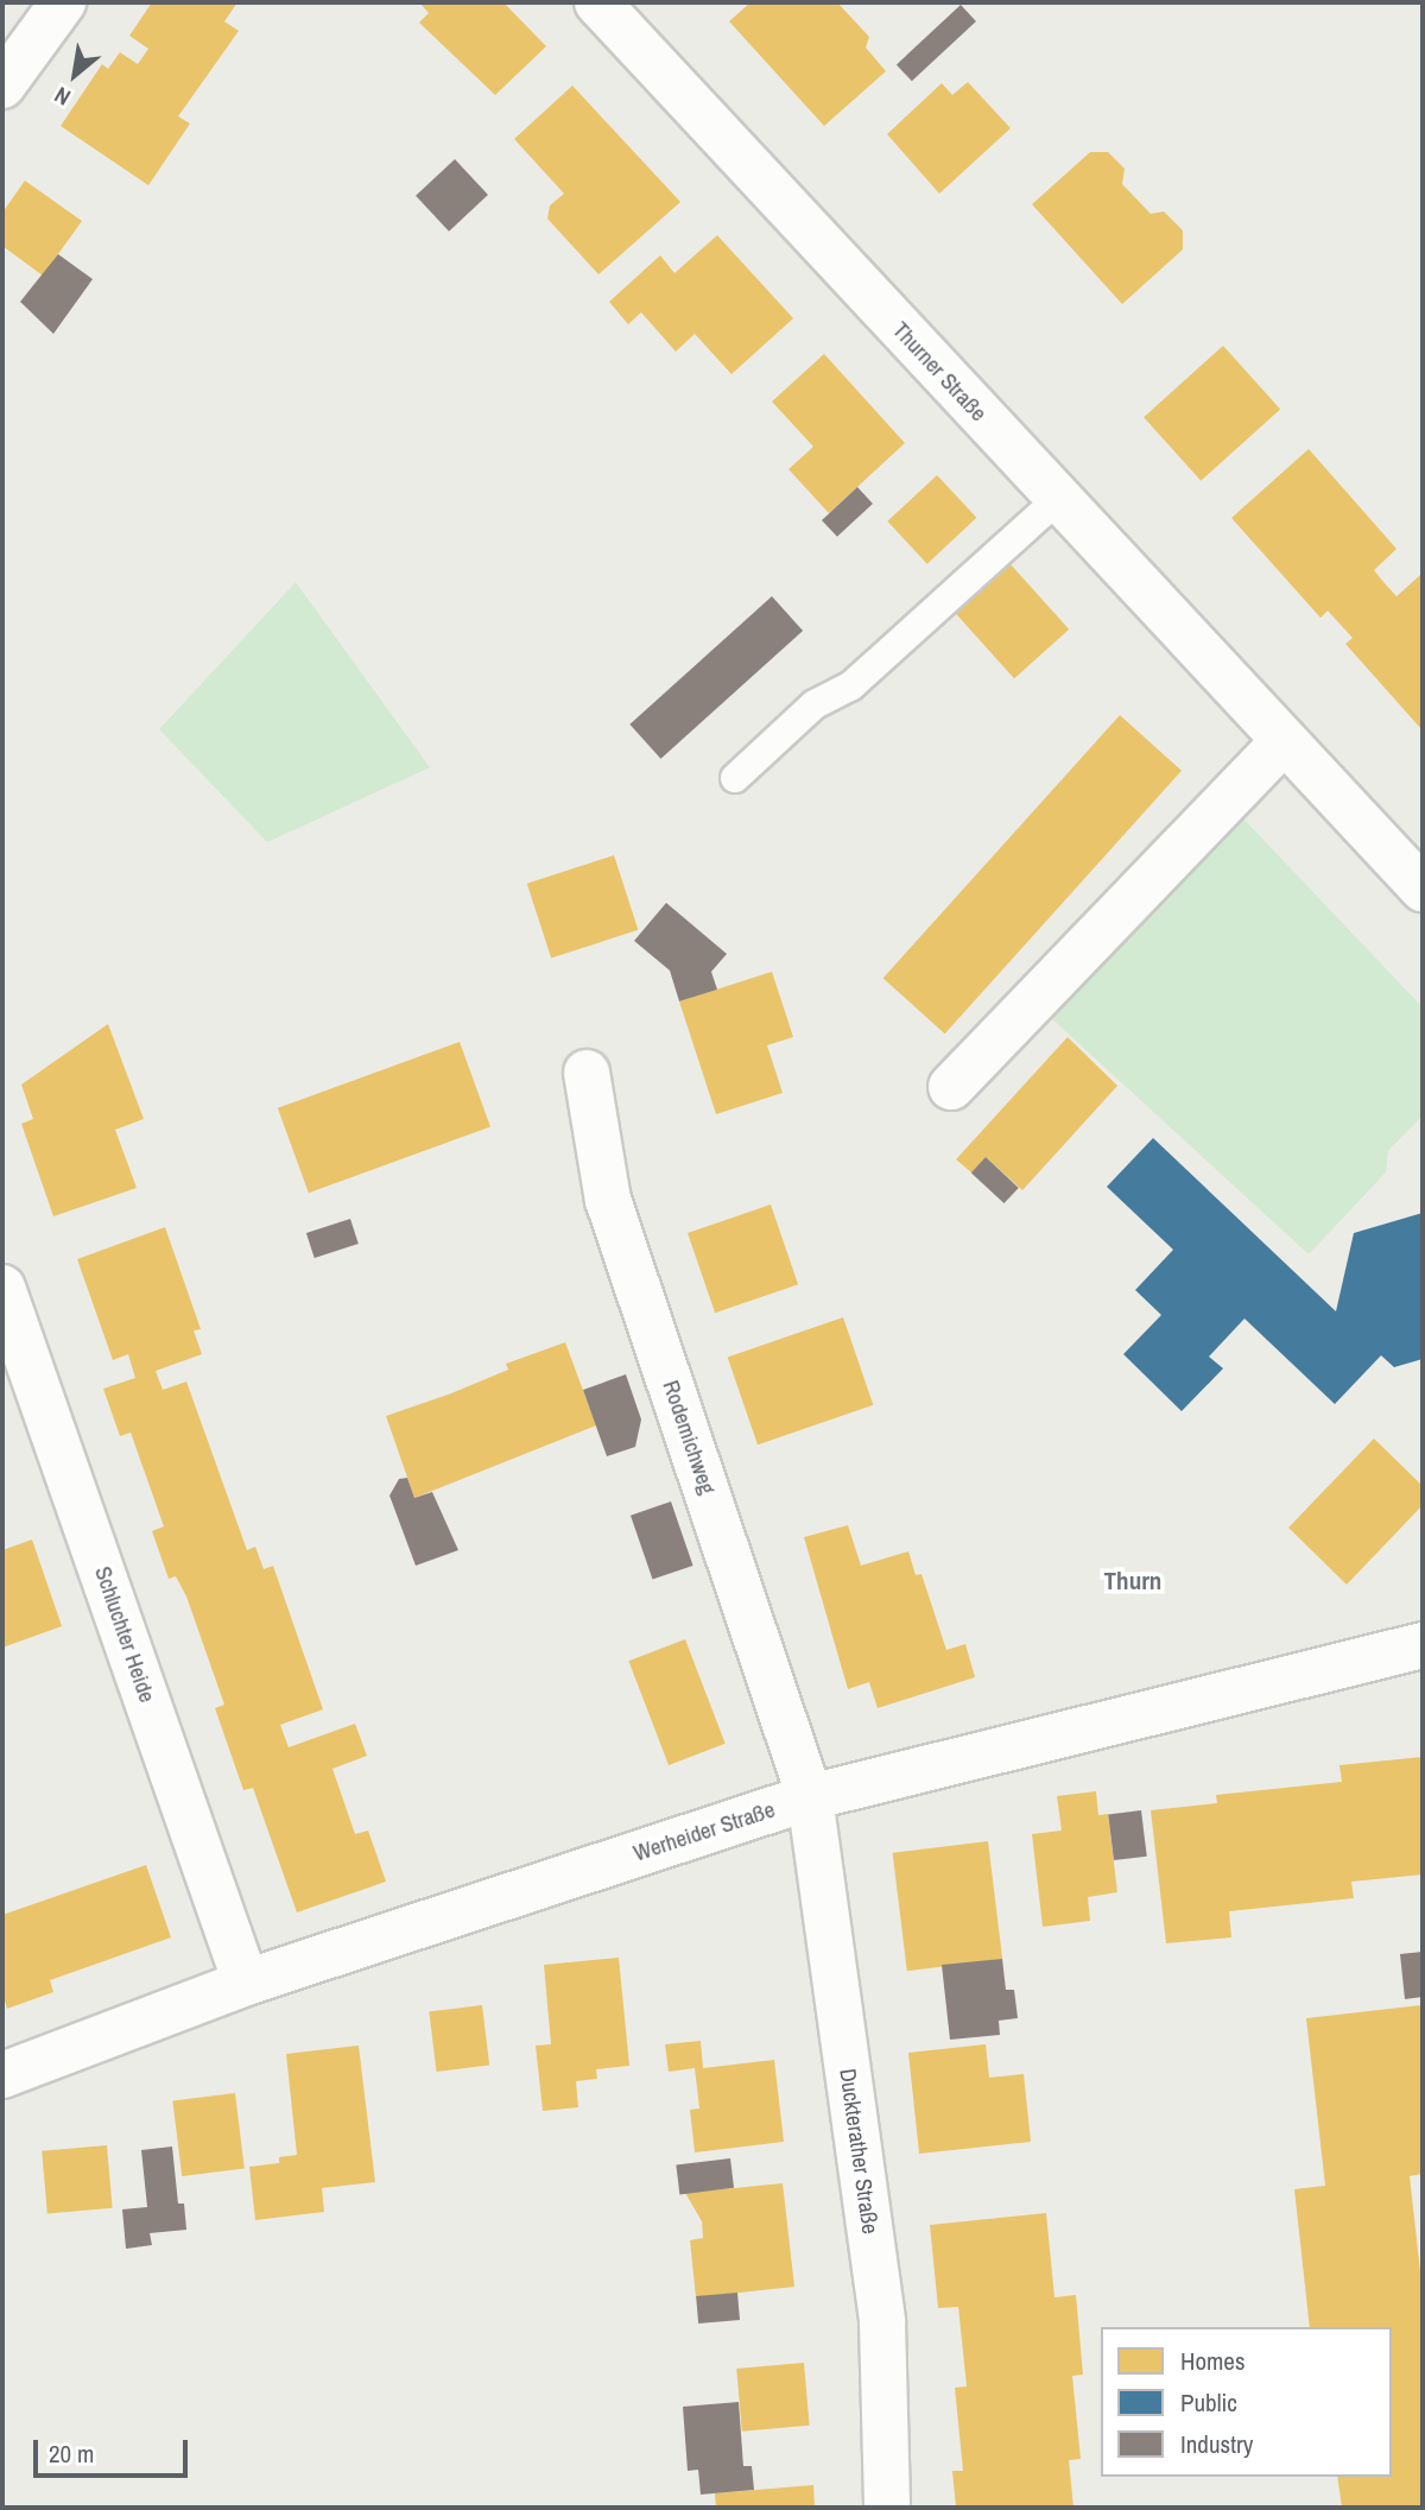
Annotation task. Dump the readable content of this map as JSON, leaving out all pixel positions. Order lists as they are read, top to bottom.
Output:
{
  "streets": {
    "street": [
      "Thurner Straße",
      "Rodemichweg",
      "Schluchter Heide",
      "Werheider Straße",
      "Duckterather Straße"
    ]
  },
  "crossings": [
    ["Rodemichweg", "Werheider Straße"],
    ["Rodemichweg", "Duckterather Straße"],
    ["Schluchter Heide", "Werheider Straße"],
    ["Werheider Straße", "Duckterather Straße"]
  ],
  "districts": ["Thurn"],
  "legend": ["Homes", "Public", "Industry"],
  "scale_bar": "20 m",
  "north": "bottom left"
}
